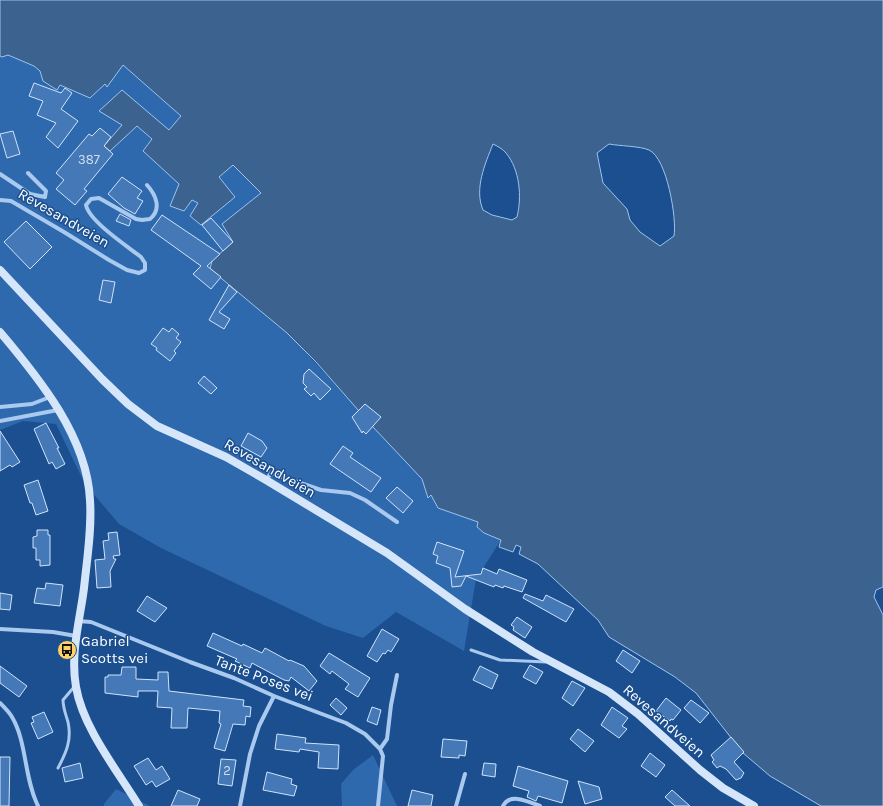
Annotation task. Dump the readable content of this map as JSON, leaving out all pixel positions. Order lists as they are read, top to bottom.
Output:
{
  "streets": {
    "main road": ["Revesandveien"],
    "street": ["Tante Poses vei"]
  },
  "places": {
    "bus stop": ["Gabriel Scotts vei"]
  },
  "house_numbers": ["387", "2"]
}
